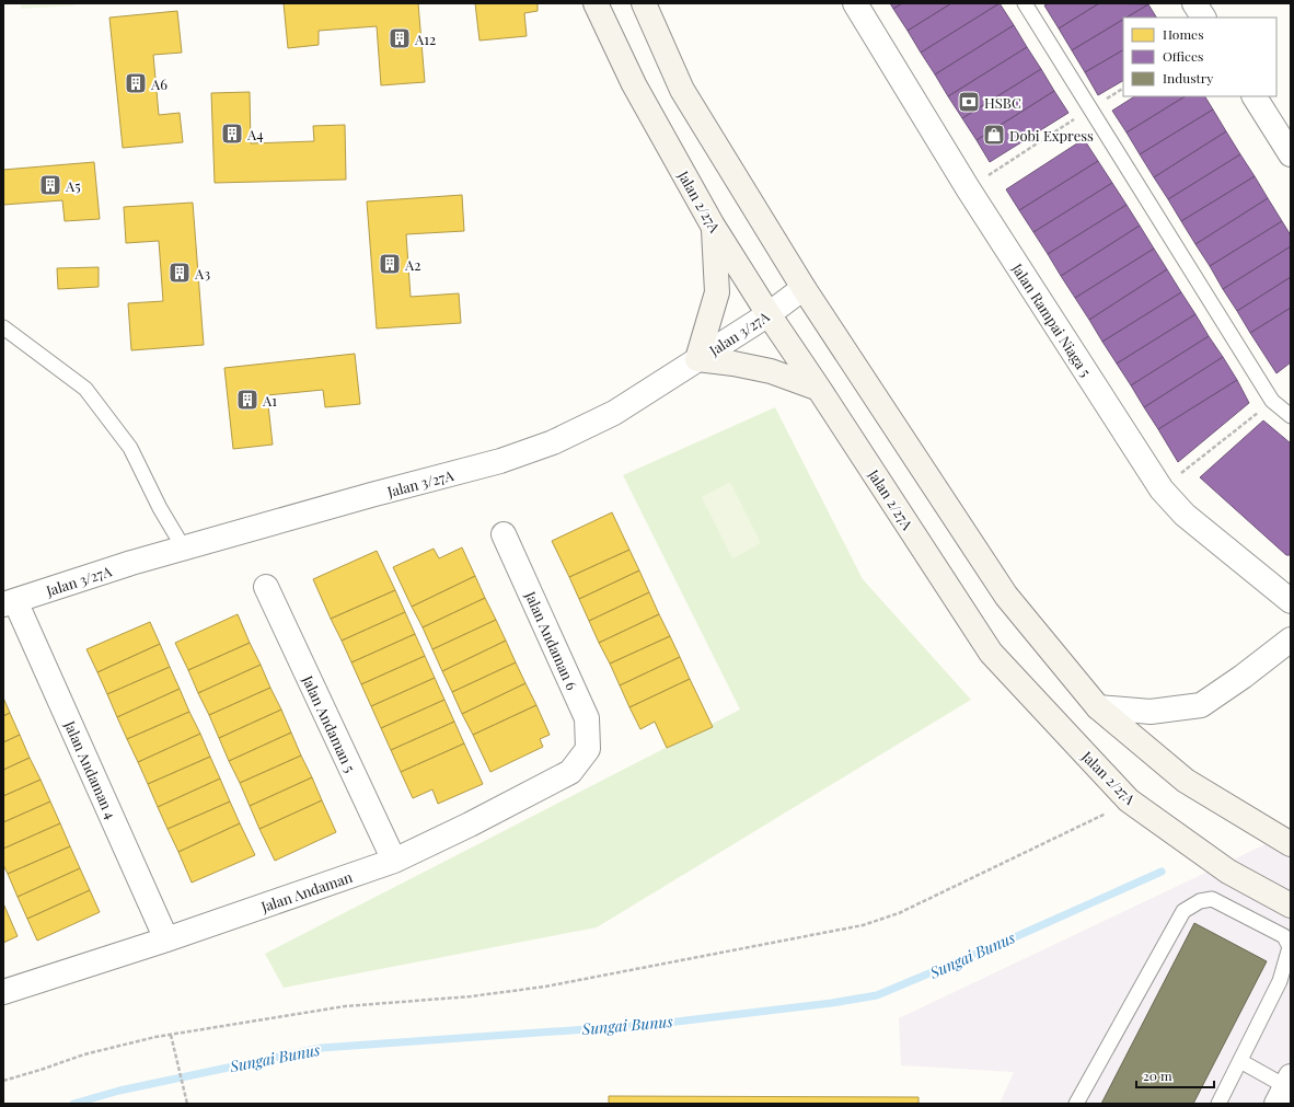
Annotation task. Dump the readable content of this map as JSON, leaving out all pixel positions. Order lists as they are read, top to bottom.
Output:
{
  "streets": {
    "main road": ["Jalan 2/27A"],
    "street": [
      "Jalan Rampai Niaga 5",
      "Jalan 3/27A",
      "Jalan Andaman 6",
      "Jalan Andaman 5",
      "Jalan Andaman 4",
      "Jalan Andaman"
    ]
  },
  "crossings": [
    ["Jalan 2/27A", "Jalan 3/27A"],
    ["Jalan 3/27A", "Jalan Andaman 4"],
    ["Jalan Andaman 6", "Jalan Andaman"],
    ["Jalan Andaman 5", "Jalan Andaman"],
    ["Jalan Andaman 4", "Jalan Andaman"]
  ],
  "water": ["Sungai Bunus"],
  "places": {
    "building": [
      "A12",
      "A6",
      "A4",
      "A5",
      "A2",
      "A3",
      "A1"
    ],
    "bank": ["HSBC"],
    "shop": ["Dobi Express"]
  },
  "legend": ["Homes", "Offices", "Industry"],
  "scale_bar": "20 m"
}
